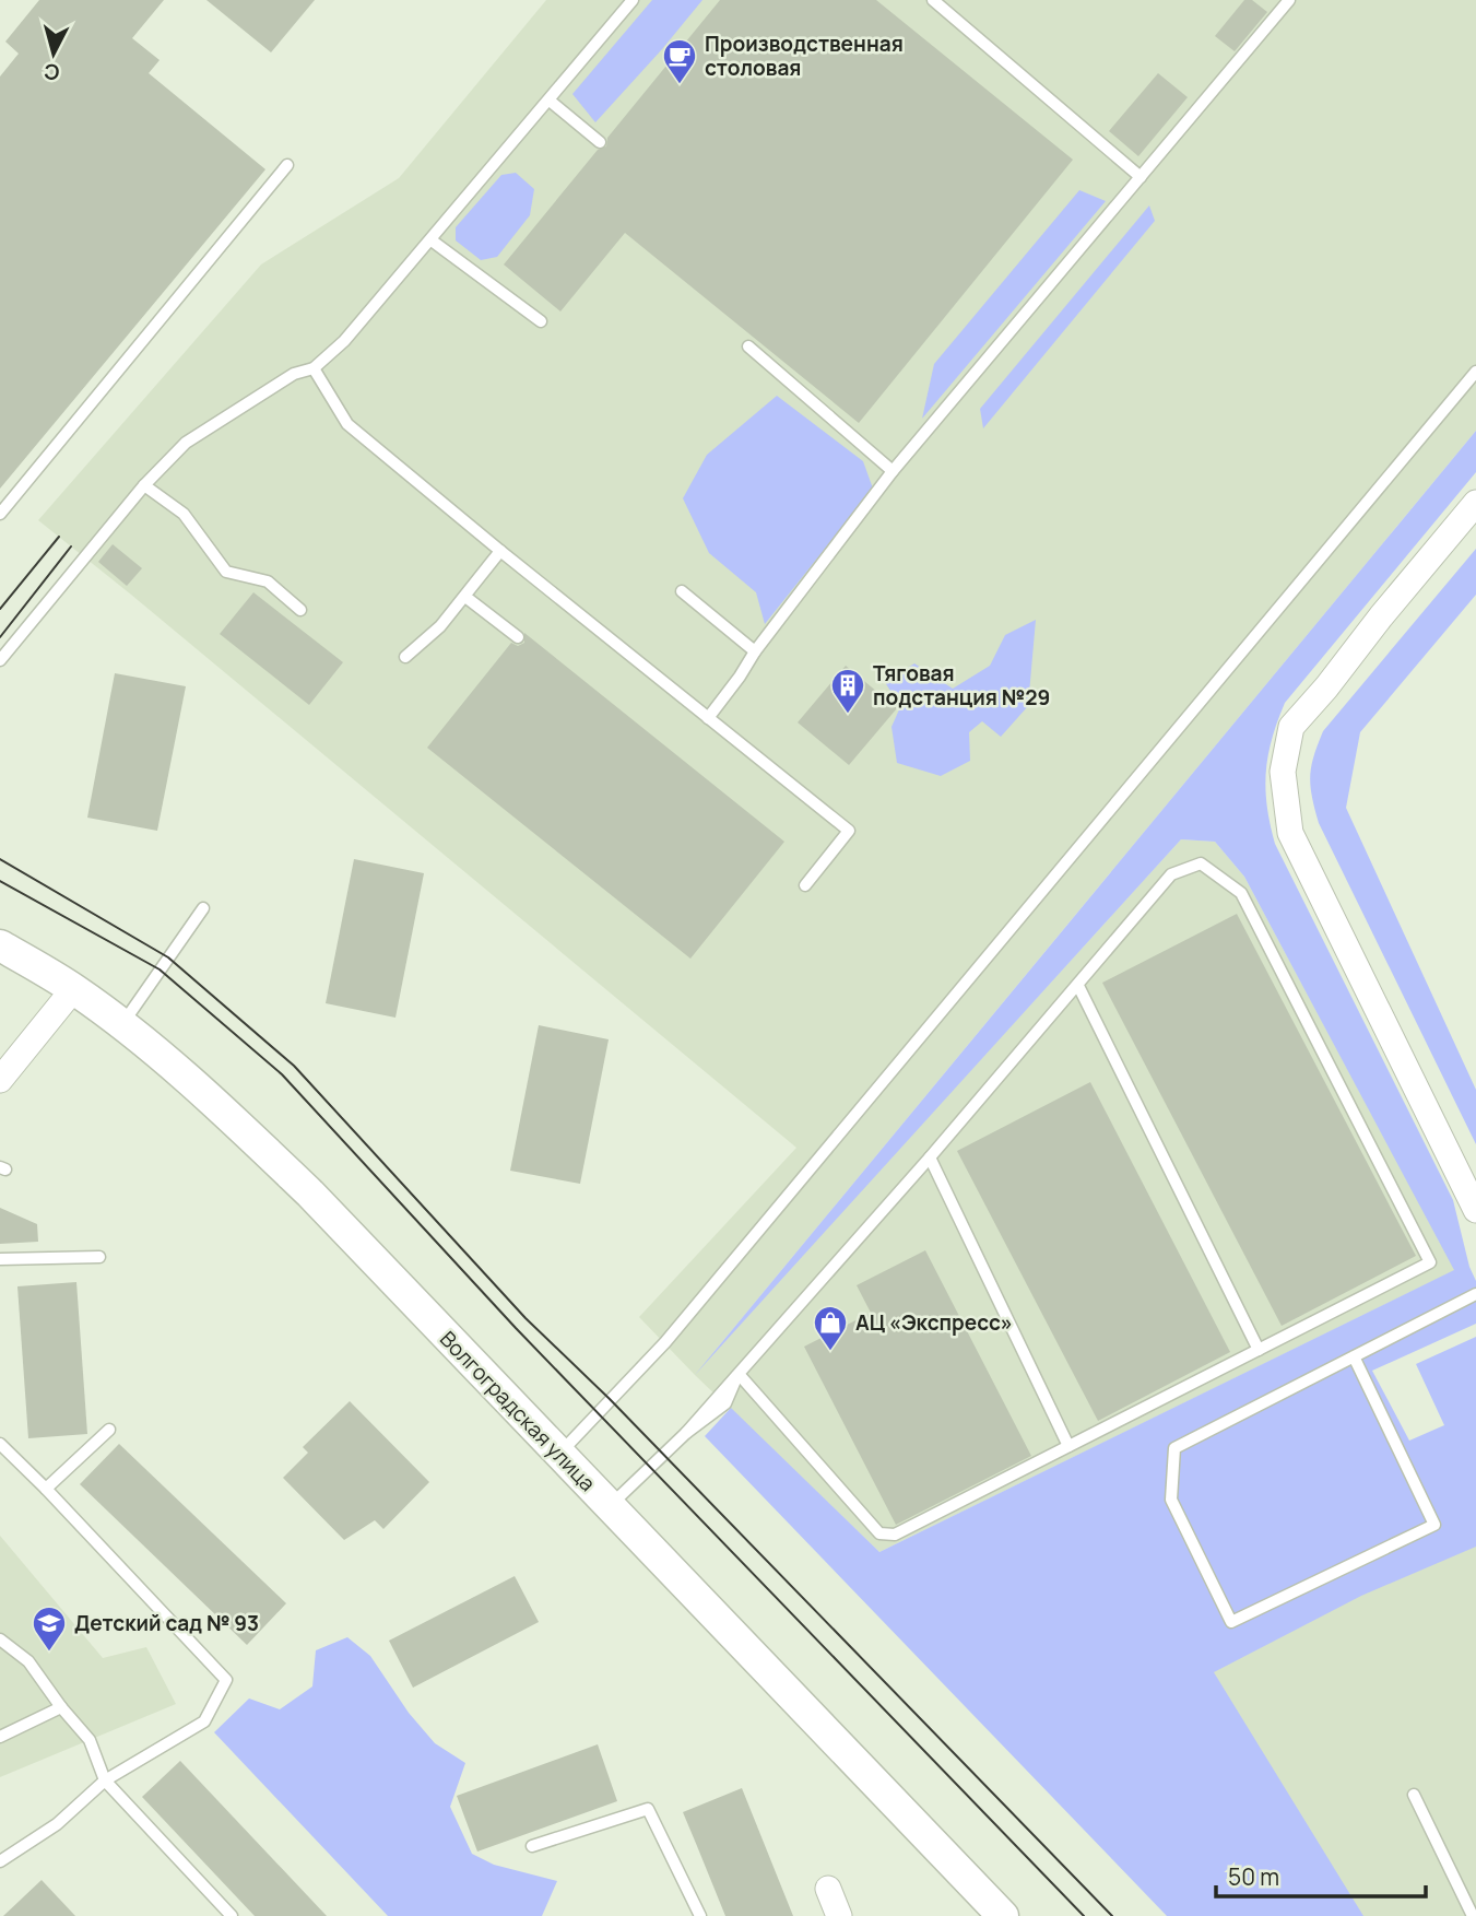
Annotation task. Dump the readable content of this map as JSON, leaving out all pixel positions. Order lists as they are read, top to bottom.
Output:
{
  "streets": {
    "street": ["Волгоградская улица"]
  },
  "places": {
    "cafe": ["Производственная столовая"],
    "building": ["Тяговая подстанция №29"],
    "shop": ["АЦ «Экспресс»"],
    "school or university": ["Детский сад № 93"]
  },
  "scale_bar": "50 m",
  "north": "bottom"
}
